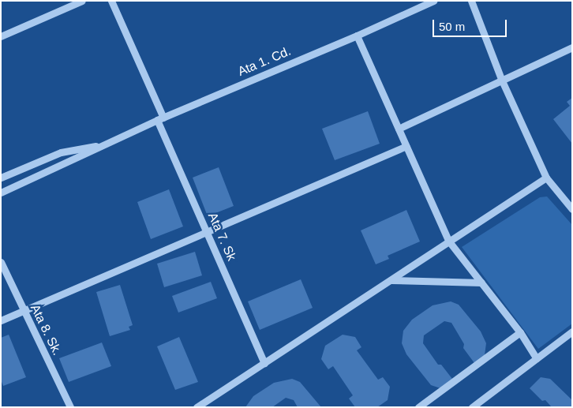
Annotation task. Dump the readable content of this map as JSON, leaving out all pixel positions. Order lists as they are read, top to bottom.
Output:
{
  "streets": {
    "street": ["Ata 1. Cd.", "Ata 7. Sk", "Ata 8. Sk."]
  },
  "crossings": [
    ["Ata 1. Cd.", "Ata 7. Sk"]
  ],
  "scale_bar": "50 m"
}
